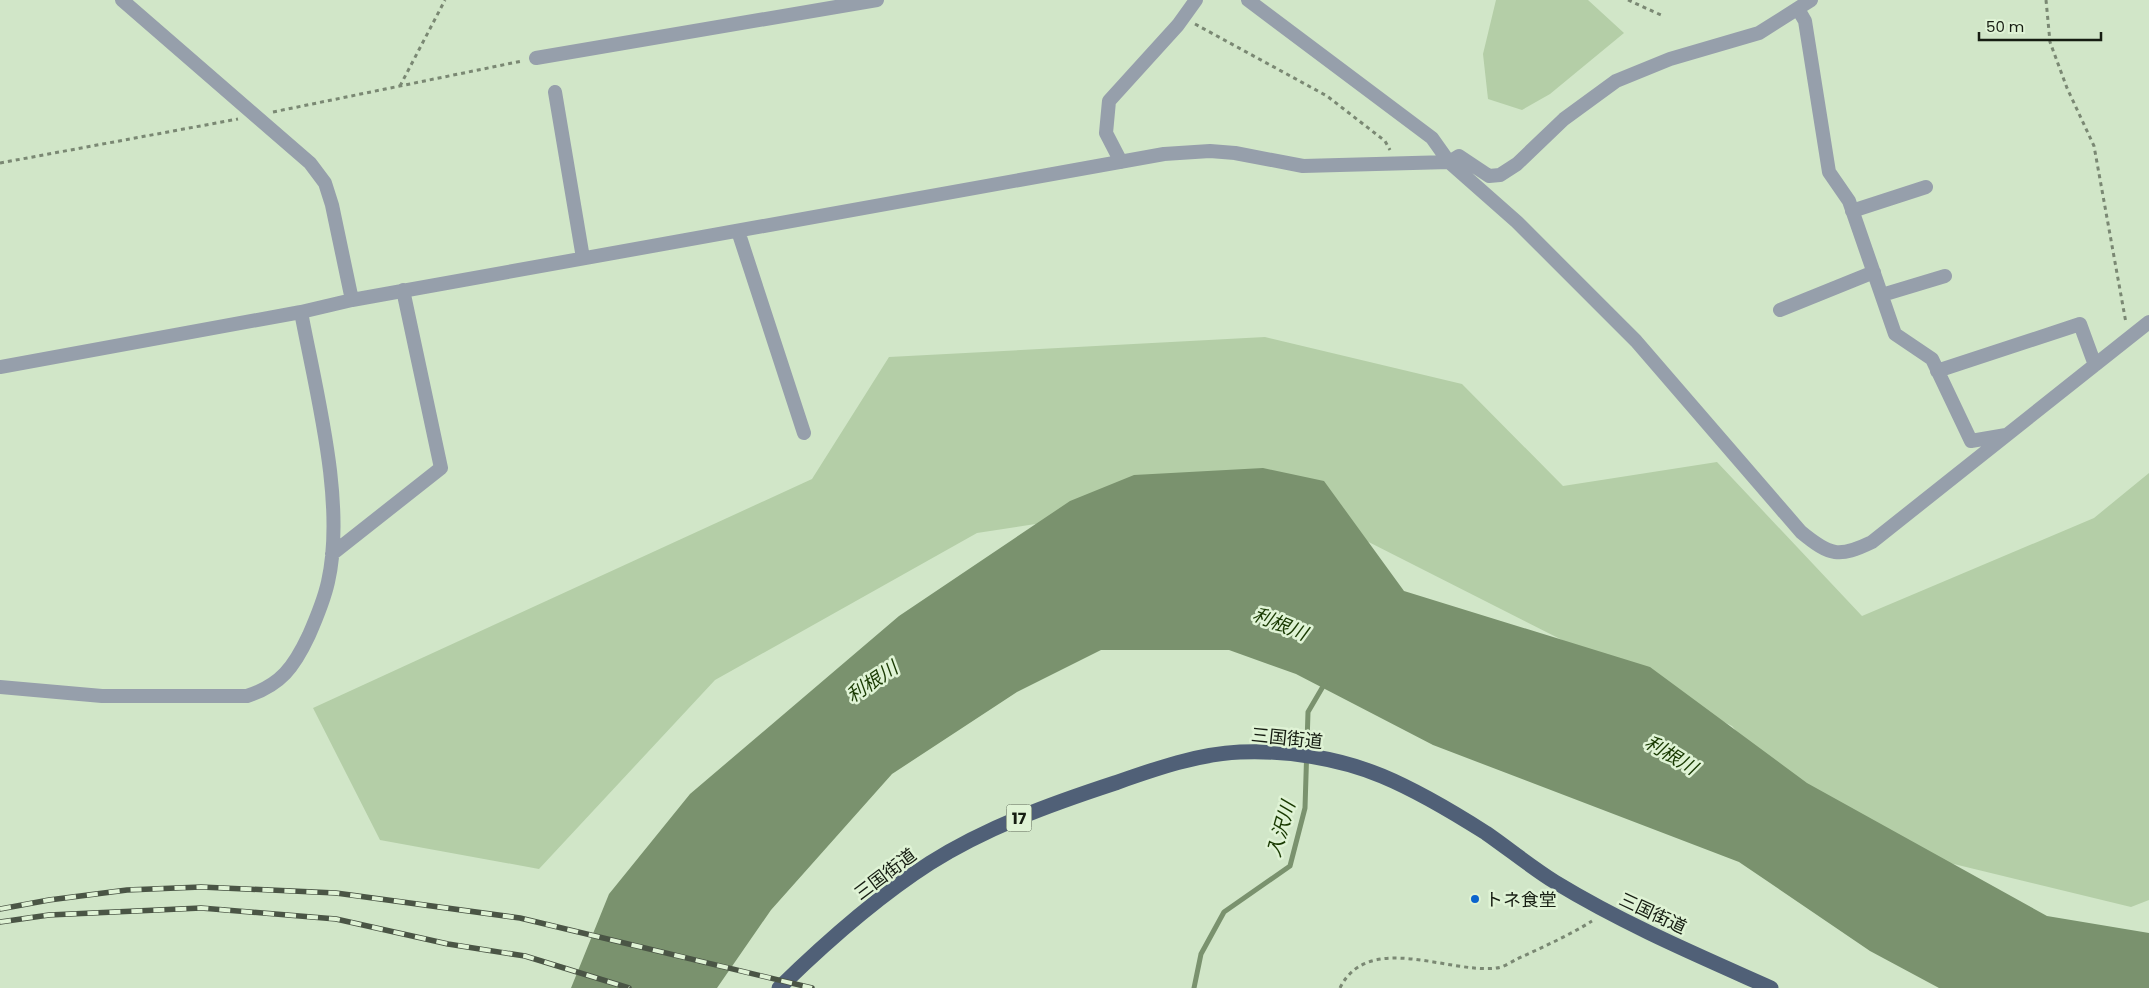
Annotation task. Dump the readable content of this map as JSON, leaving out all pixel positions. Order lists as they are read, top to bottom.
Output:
{
  "streets": {
    "highway": ["三国街道", "17"]
  },
  "water": ["利根川", "入沢川"],
  "places": ["トネ食堂"],
  "scale_bar": "50 m"
}
